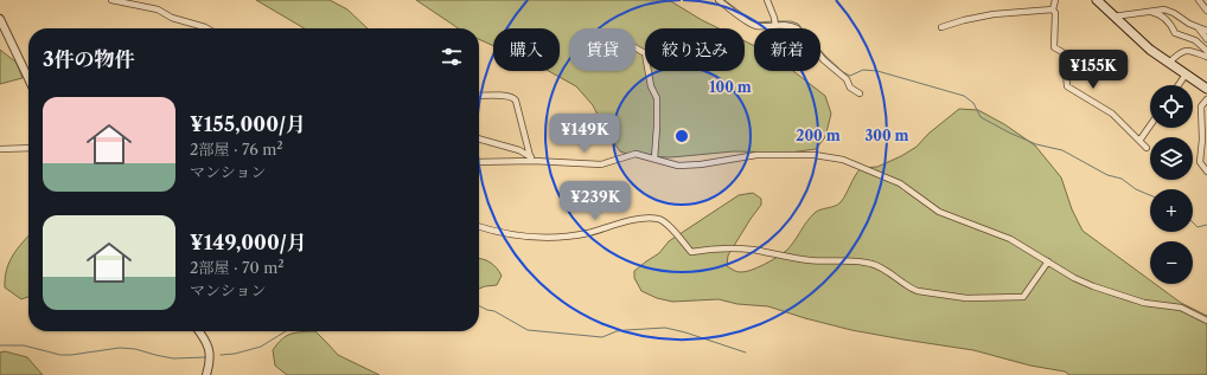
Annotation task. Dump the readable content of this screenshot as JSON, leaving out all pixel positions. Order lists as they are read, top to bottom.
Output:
{
  "page": {
    "chip": [
      "購入",
      "賃貸",
      "絞り込み",
      "新着"
    ],
    "heading": "3件の物件",
    "price": ["¥155K", "¥149K", "¥239K"],
    "map_buttons": ["+", "−"],
    "list": [
      {
        "name": "¥155,000/月",
        "note": "2部屋 · 76 m² · マンション"
      },
      {
        "name": "¥149,000/月",
        "note": "2部屋 · 70 m² · マンション"
      }
    ]
  },
  "rings": ["100 m", "200 m", "300 m"]
}
